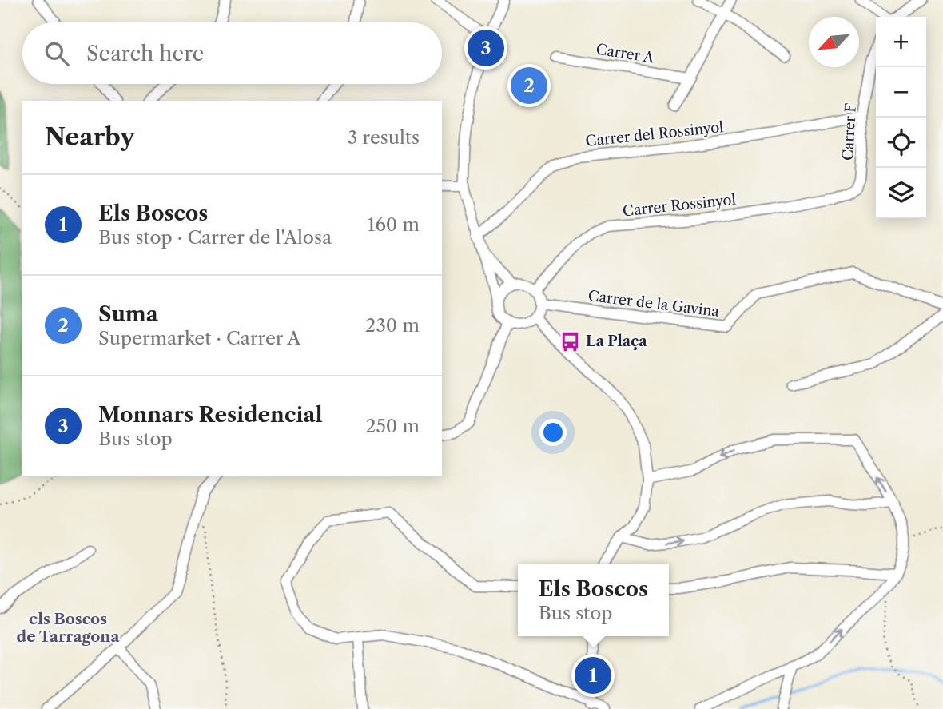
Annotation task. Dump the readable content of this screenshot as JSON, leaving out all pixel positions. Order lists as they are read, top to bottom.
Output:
{
  "streets": {
    "street": [
      "Carrer A",
      "Carrer F",
      "Carrer del Rossinyol",
      "Carrer Rossinyol",
      "Carrer de la Gavina"
    ]
  },
  "crossings": [
    ["Carrer F", "Carrer del Rossinyol"],
    ["Carrer F", "Carrer Rossinyol"],
    ["Carrer Rossinyol", "Carrer de la Gavina"]
  ],
  "districts": ["els Boscos de Tarragona"],
  "places": {
    "bus stop": ["La Plaça"]
  },
  "north": "bottom left",
  "page": {
    "map_buttons": ["+", "−"],
    "search": "Search here",
    "pins": ["3", "2", "1"],
    "heading": ["Nearby", "3 results"],
    "list": [
      {
        "mark": "1",
        "name": "Els Boscos",
        "note": "Bus stop · Carrer de l'Alosa",
        "value": "160 m"
      },
      {
        "mark": "2",
        "name": "Suma",
        "note": "Supermarket · Carrer A",
        "value": "230 m"
      },
      {
        "mark": "3",
        "name": "Monnars Residencial",
        "note": "Bus stop",
        "value": "250 m"
      }
    ],
    "popup": ["Els Boscos", "Bus stop"]
  }
}
